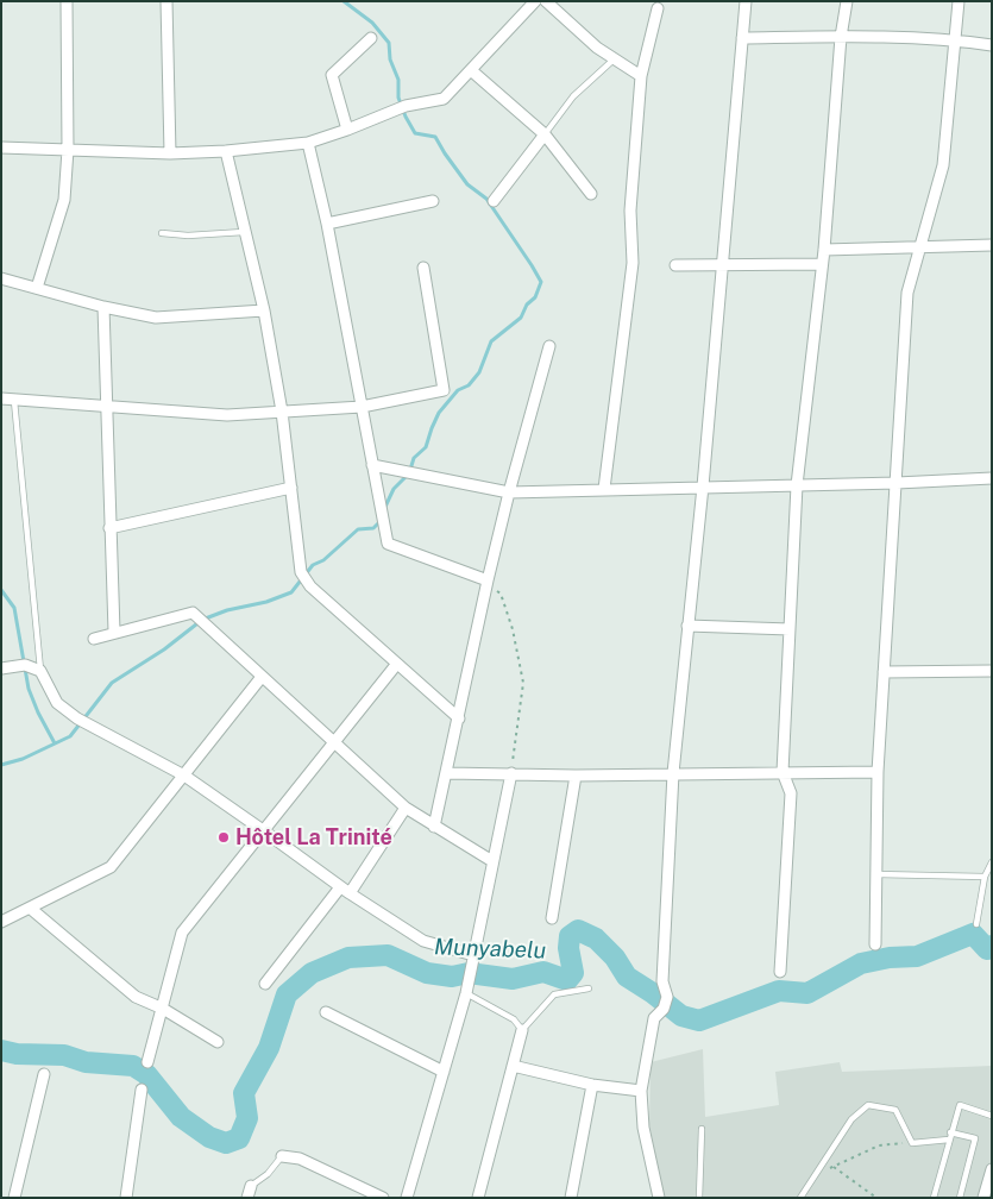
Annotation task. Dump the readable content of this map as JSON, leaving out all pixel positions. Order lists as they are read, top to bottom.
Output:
{
  "water": ["Munyabelu"],
  "places": ["Hôtel La Trinité"]
}
